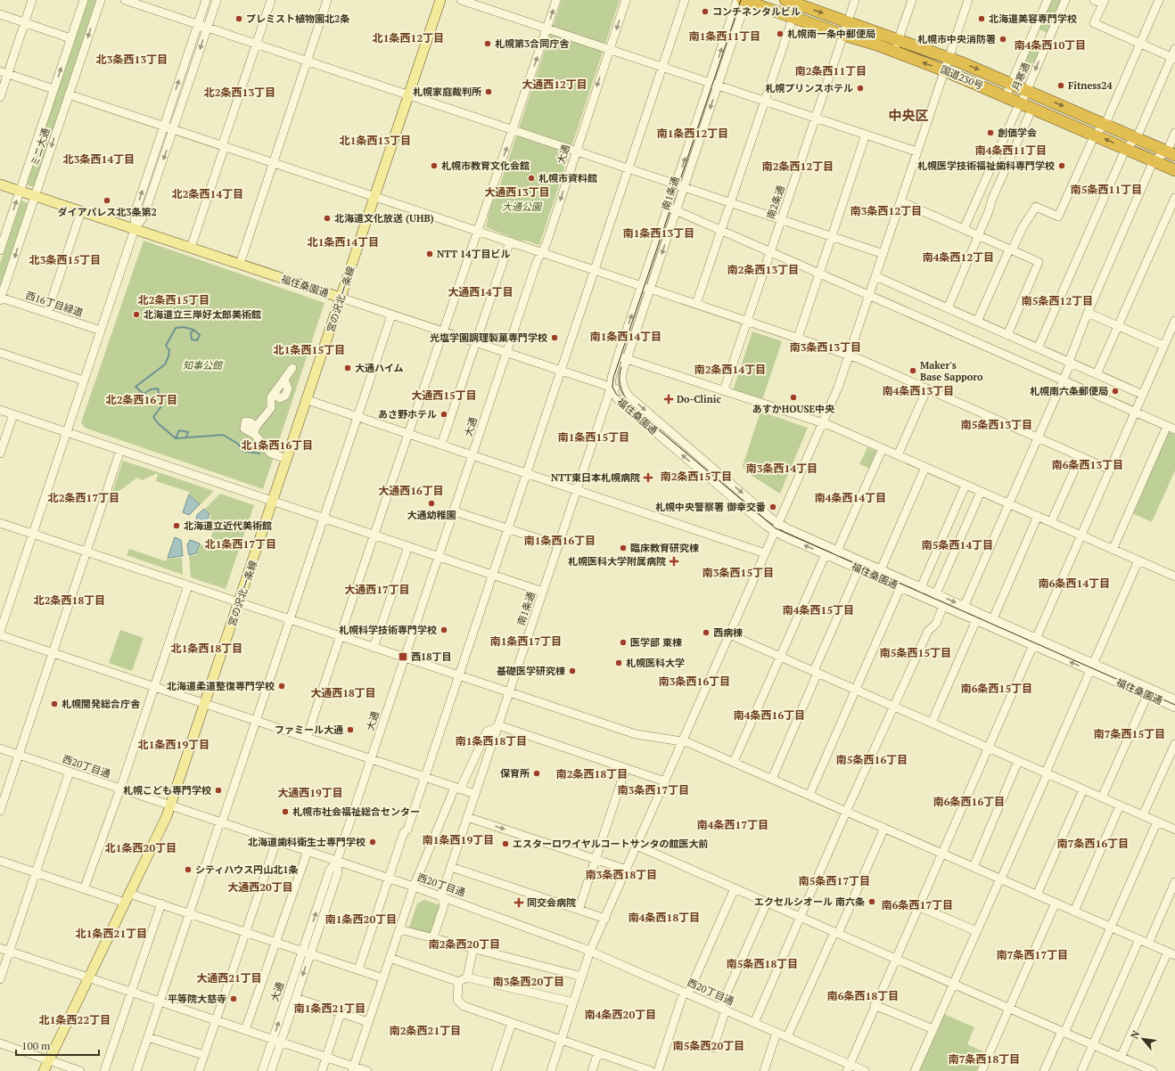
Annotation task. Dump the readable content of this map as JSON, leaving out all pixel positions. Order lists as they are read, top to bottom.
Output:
{
  "streets": {
    "highway": ["国道230号"],
    "main road": ["福住桑園通", "宮の沢北一条線"],
    "street": [
      "月寒通",
      "ミニ大通",
      "大通",
      "南1条通",
      "南2条通",
      "西16丁目緑道",
      "西20丁目通"
    ]
  },
  "crossings": [
    ["月寒通", "国道230号"],
    ["国道230号", "南1条通"],
    ["国道230号", "南2条通"],
    ["ミニ大通", "福住桑園通"],
    ["ミニ大通", "西16丁目緑道"],
    ["大通", "福住桑園通"],
    ["大通", "西20丁目通"],
    ["南1条通", "福住桑園通"],
    ["南1条通", "西20丁目通"],
    ["福住桑園通", "宮の沢北一条線"],
    ["宮の沢北一条線", "西20丁目通"]
  ],
  "districts": [
    "南1条西11丁目",
    "北1条西12丁目",
    "南4条西10丁目",
    "北3条西13丁目",
    "南2条西11丁目",
    "大通西12丁目",
    "北2条西13丁目",
    "中央区",
    "南1条西12丁目",
    "北1条西13丁目",
    "南4条西11丁目",
    "北3条西14丁目",
    "南2条西12丁目",
    "南5条西11丁目",
    "大通西13丁目",
    "北2条西14丁目",
    "南3条西12丁目",
    "南1条西13丁目",
    "北1条西14丁目",
    "南4条西12丁目",
    "北3条西15丁目",
    "南2条西13丁目",
    "大通西14丁目",
    "北2条西15丁目",
    "南5条西12丁目",
    "南1条西14丁目",
    "南3条西13丁目",
    "北1条西15丁目",
    "南2条西14丁目",
    "南4条西13丁目",
    "大通西15丁目",
    "北2条西16丁目",
    "南5条西13丁目",
    "南1条西15丁目",
    "北1条西16丁目",
    "南6条西13丁目",
    "南3条西14丁目",
    "南2条西15丁目",
    "大通西16丁目",
    "北2条西17丁目",
    "南4条西14丁目",
    "南1条西16丁目",
    "北1条西17丁目",
    "南5条西14丁目",
    "南3条西15丁目",
    "南6条西14丁目",
    "大通西17丁目",
    "北2条西18丁目",
    "南4条西15丁目",
    "南1条西17丁目",
    "北1条西18丁目",
    "南5条西15丁目",
    "南3条西16丁目",
    "南6条西15丁目",
    "大通西18丁目",
    "南4条西16丁目",
    "南7条西15丁目",
    "南1条西18丁目",
    "北1条西19丁目",
    "南5条西16丁目",
    "南2条西18丁目",
    "南3条西17丁目",
    "大通西19丁目",
    "南6条西16丁目",
    "南4条西17丁目",
    "南1条西19丁目",
    "南7条西16丁目",
    "北1条西20丁目",
    "南3条西18丁目",
    "南5条西17丁目",
    "大通西20丁目",
    "南6条西17丁目",
    "南4条西18丁目",
    "南1条西20丁目",
    "北1条西21丁目",
    "南2条西20丁目",
    "南7条西17丁目",
    "南5条西18丁目",
    "大通西21丁目",
    "南3条西20丁目",
    "南6条西18丁目",
    "南1条西21丁目",
    "南4条西20丁目",
    "北1条西22丁目",
    "南2条西21丁目",
    "南5条西20丁目",
    "南7条西18丁目"
  ],
  "parks": ["大通公園", "知事公館"],
  "places": {
    "other": [
      "コンチネンタルビル",
      "プレミスト植物園北2条",
      "北海道美容専門学校",
      "札幌南一条中郵便局",
      "札幌市中央消防署",
      "札幌第3合同庁舎",
      "Fitness24",
      "札幌プリンスホテル",
      "札幌家庭裁判所",
      "創価学会",
      "札幌市教育文化会館",
      "札幌医学技術福祉歯科専門学校",
      "札幌市資料館",
      "ダイアパレス北3条第2",
      "北海道文化放送 (UHB)",
      "NTT 14丁目ビル",
      "北海道立三岸好太郎美術館",
      "光塩学園調理製菓専門学校",
      "大通ハイム",
      "Maker's Base Sapporo",
      "札幌南六条郵便局",
      "あすかHOUSE中央",
      "あさ野ホテル",
      "大通幼稚園",
      "札幌中央警察署 御幸交番",
      "北海道立近代美術館",
      "臨床教育研究棟",
      "札幌科学技術専門学校",
      "西病棟",
      "医学部 東棟",
      "札幌医科大学",
      "基礎医学研究棟",
      "北海道柔道整復専門学校",
      "札幌開発総合庁舎",
      "ファミール大通",
      "保育所",
      "札幌こども専門学校",
      "札幌市社会福祉総合センター",
      "北海道歯科衛生士専門学校",
      "エスターロワイヤルコートサンタの館医大前",
      "シティハウス円山北1条",
      "エクセルシオール 南六条",
      "平等院大慈寺"
    ],
    "health": [
      "Do-Clinic",
      "NTT東日本札幌病院",
      "札幌医科大学附属病院",
      "同交会病院"
    ],
    "transit": ["西18丁目"]
  },
  "scale_bar": "100 m",
  "north": "top left"
}
